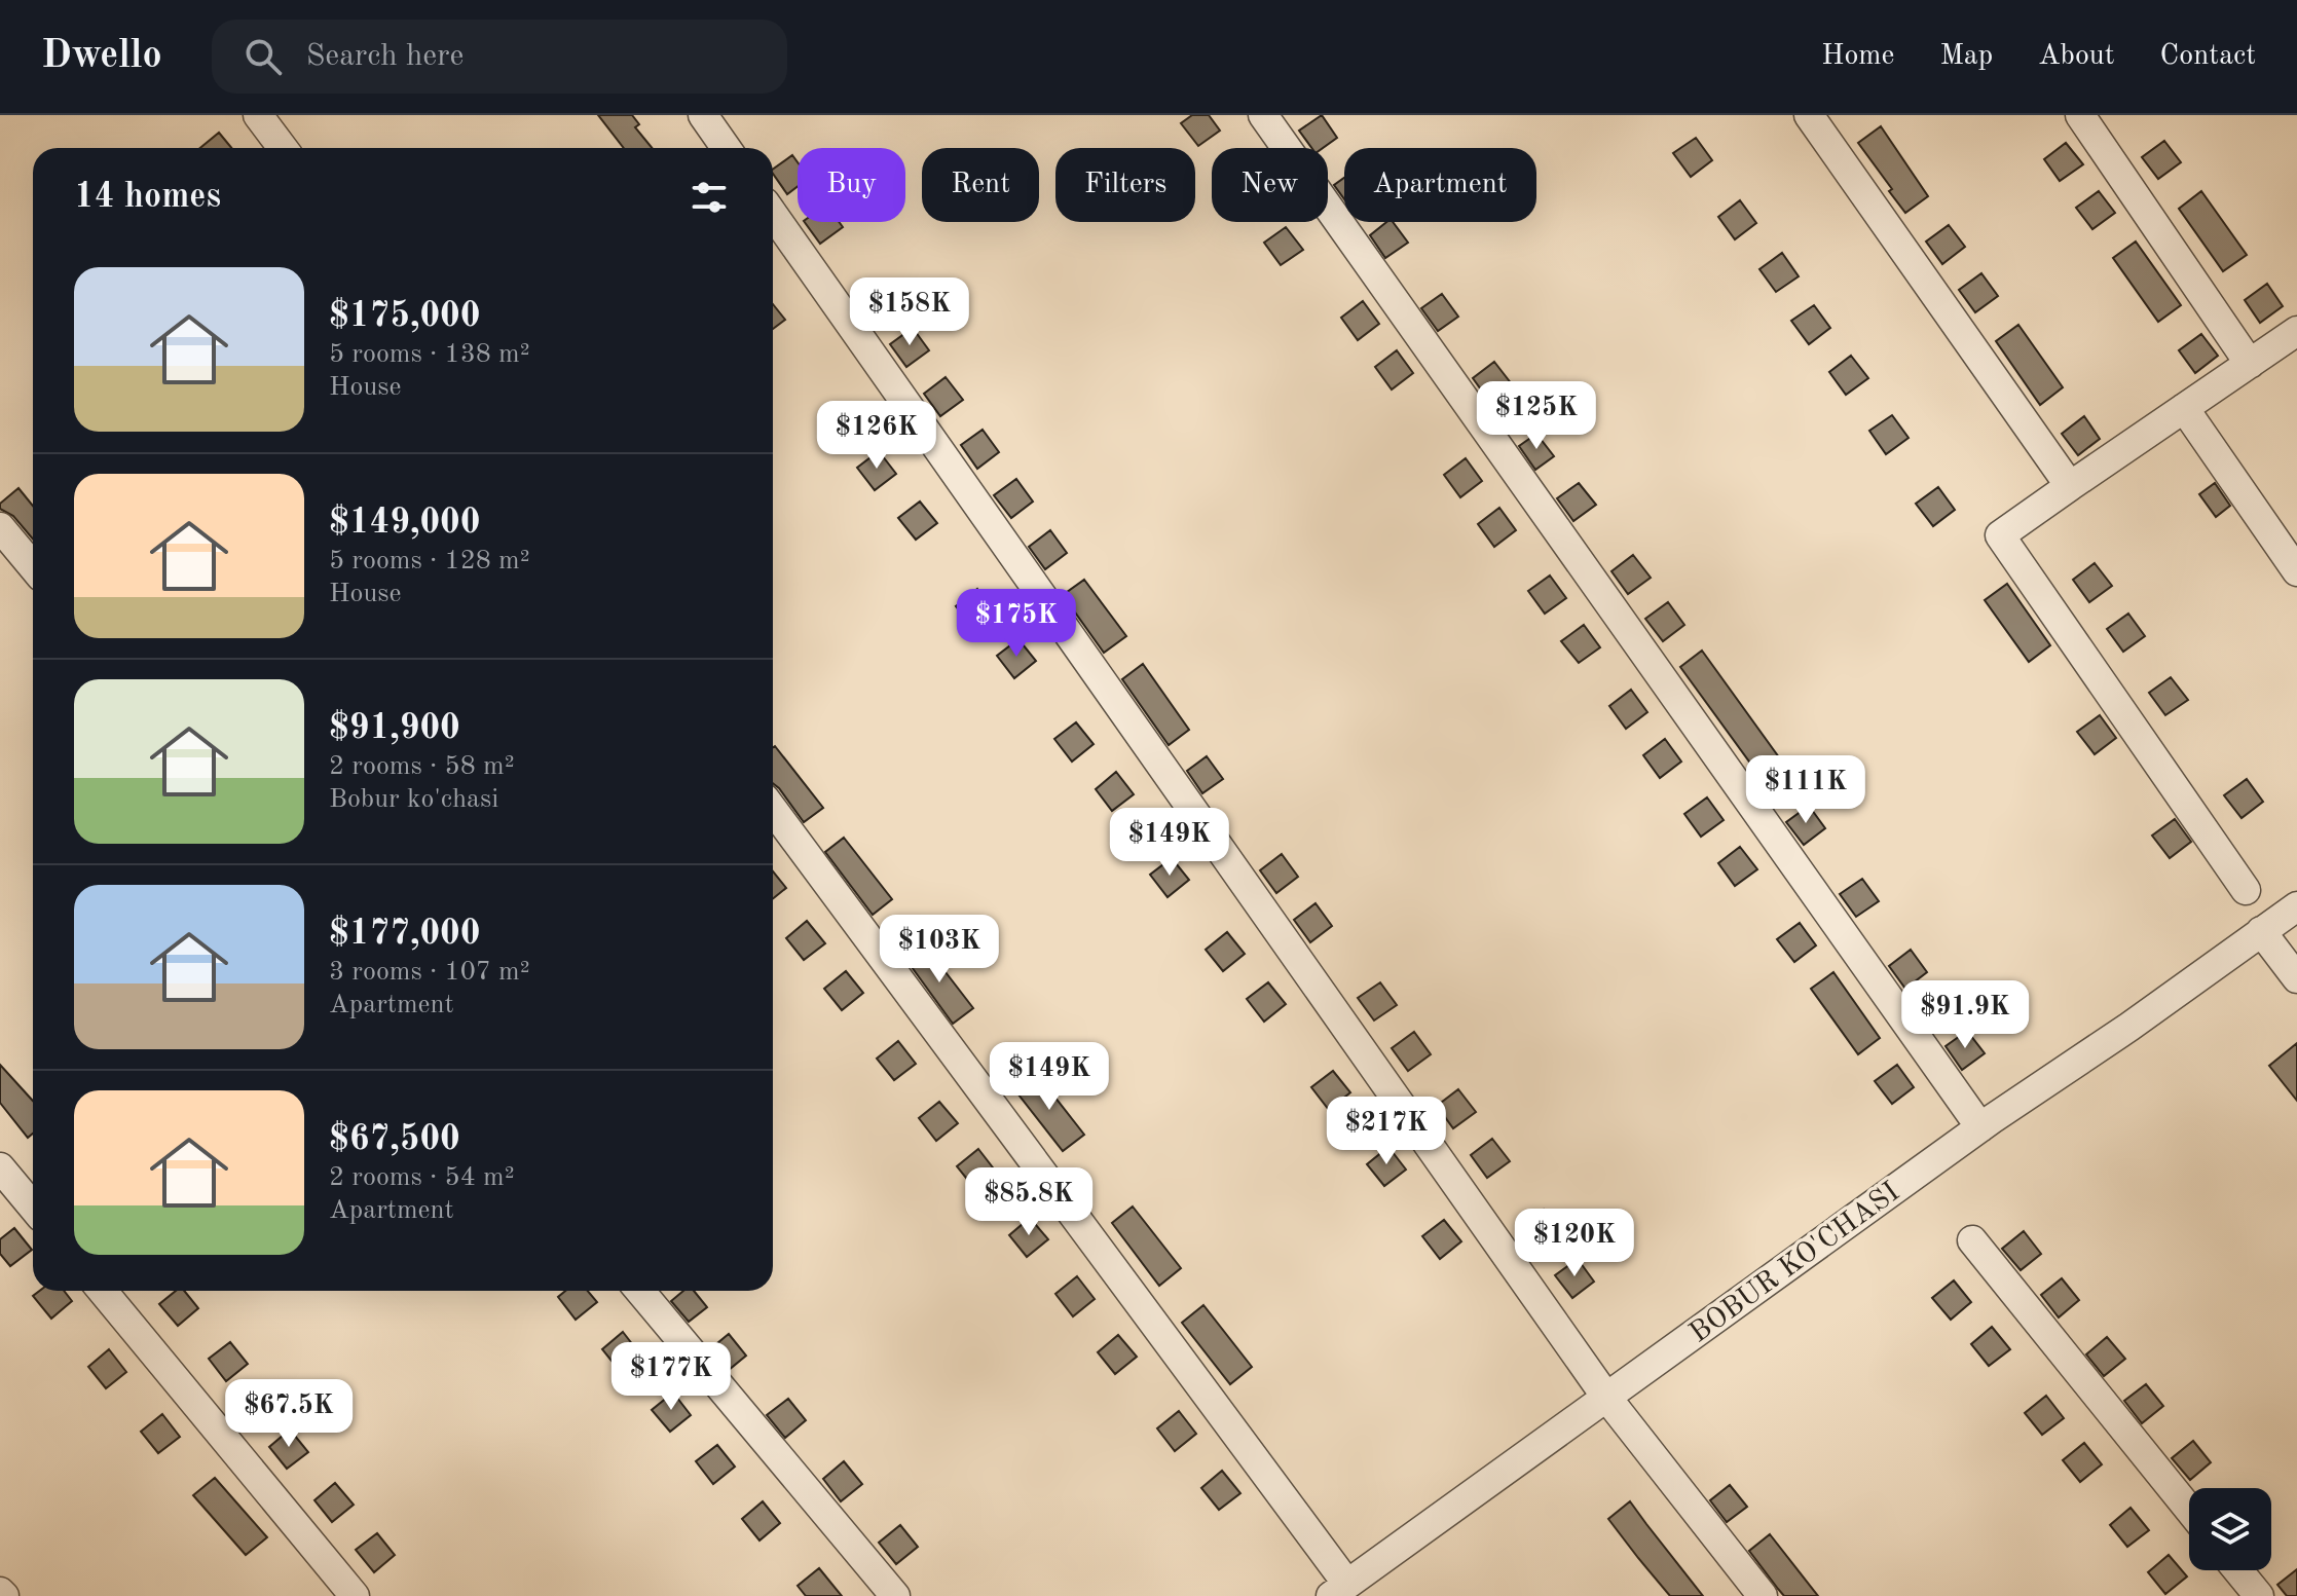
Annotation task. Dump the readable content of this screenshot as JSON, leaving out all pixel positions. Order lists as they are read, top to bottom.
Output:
{
  "streets": {
    "street": ["BOBUR KO'CHASI"]
  },
  "page": {
    "header": "Dwello",
    "search": "Search here",
    "nav": [
      "Home",
      "Map",
      "About",
      "Contact"
    ],
    "chip": [
      "Buy",
      "Rent",
      "Filters",
      "New",
      "Apartment"
    ],
    "heading": "14 homes",
    "list": [
      {
        "name": "$175,000",
        "note": "5 rooms · 138 m² · House"
      },
      {
        "name": "$149,000",
        "note": "5 rooms · 128 m² · House"
      },
      {
        "name": "$91,900",
        "note": "2 rooms · 58 m² · Bobur ko'chasi"
      },
      {
        "name": "$177,000",
        "note": "3 rooms · 107 m² · Apartment"
      },
      {
        "name": "$67,500",
        "note": "2 rooms · 54 m² · Apartment"
      }
    ],
    "price": [
      "$158K",
      "$125K",
      "$126K",
      "$175K",
      "$111K",
      "$149K",
      "$103K",
      "$91.9K",
      "$149K",
      "$217K",
      "$85.8K",
      "$120K",
      "$177K",
      "$67.5K"
    ]
  }
}
